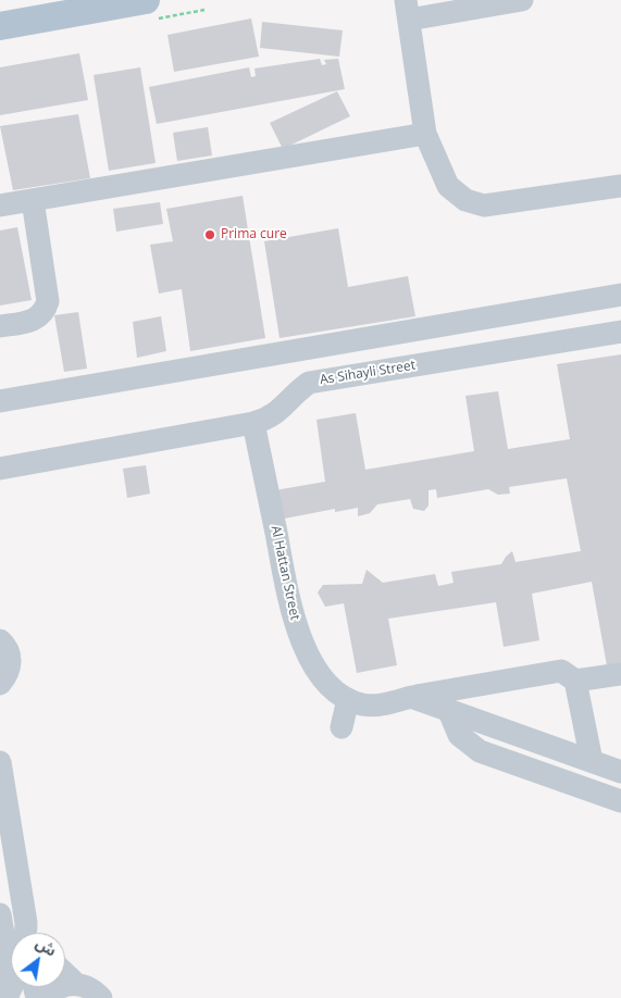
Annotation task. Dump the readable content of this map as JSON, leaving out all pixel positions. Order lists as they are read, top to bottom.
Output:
{
  "streets": {
    "street": ["As Sihayli Street", "Al Hattan Street"]
  },
  "crossings": [
    ["As Sihayli Street", "Al Hattan Street"]
  ],
  "places": ["Prima cure"],
  "north": "top right"
}
